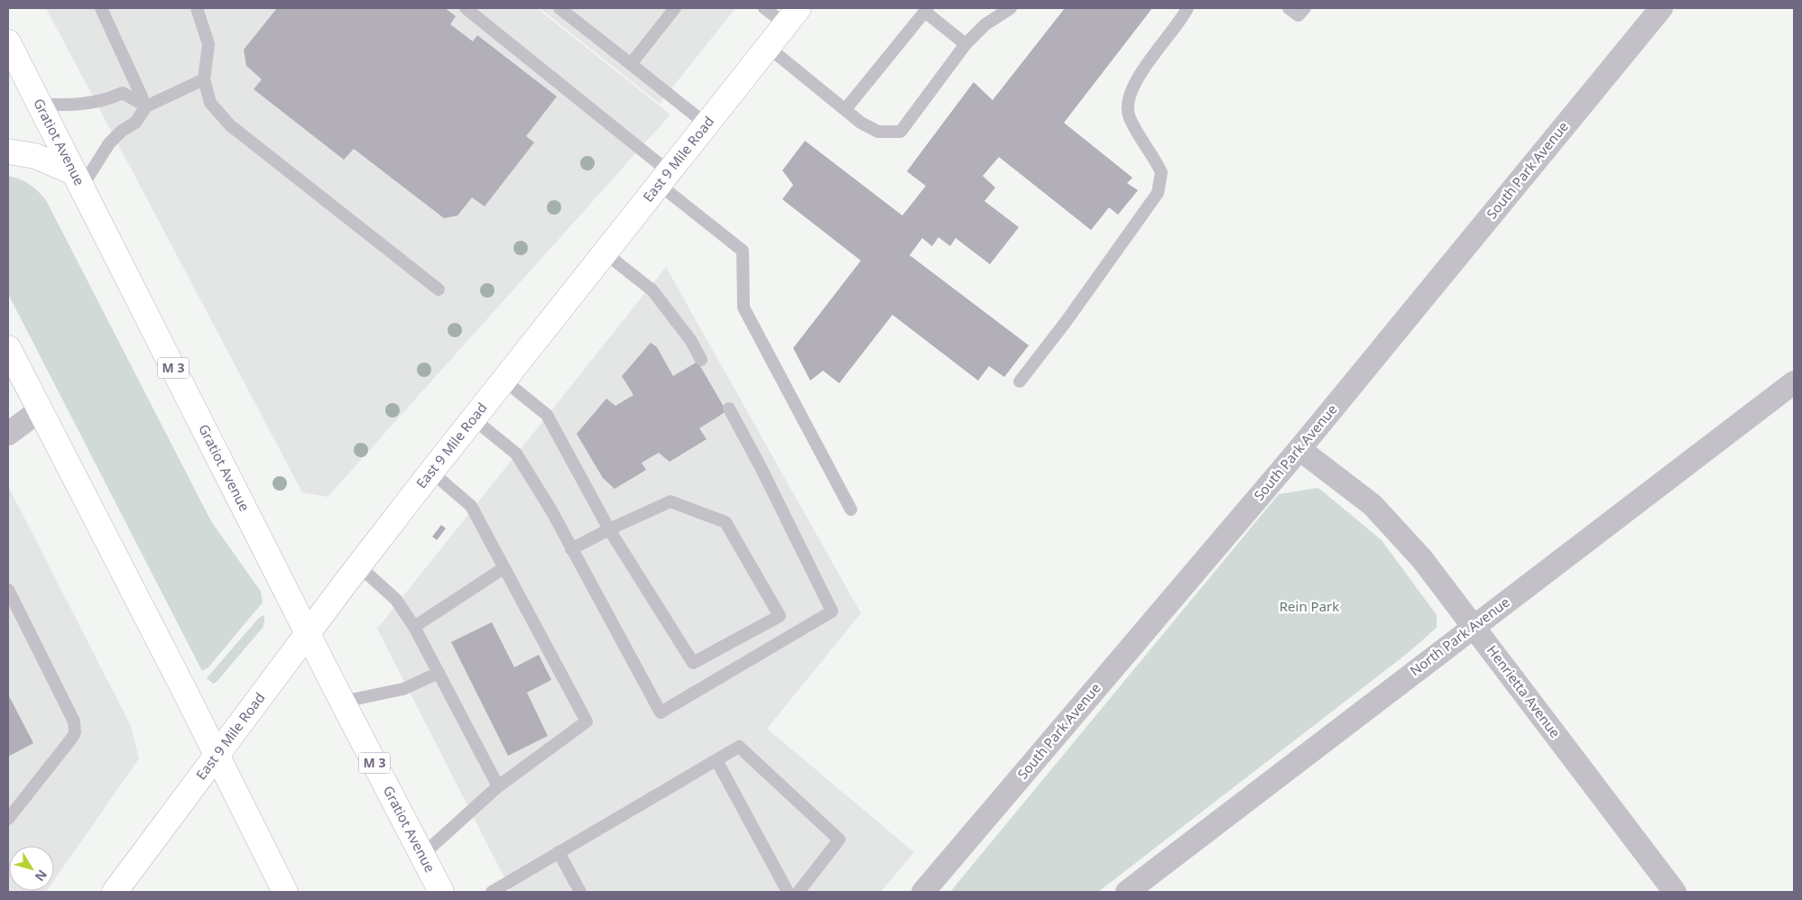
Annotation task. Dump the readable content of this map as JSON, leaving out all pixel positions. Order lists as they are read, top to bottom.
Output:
{
  "streets": {
    "main road": ["Gratiot Avenue", "East 9 Mile Road", "M 3"],
    "street": ["South Park Avenue", "North Park Avenue", "Henrietta Avenue"]
  },
  "crossings": [
    ["Gratiot Avenue", "East 9 Mile Road"],
    ["South Park Avenue", "Henrietta Avenue"],
    ["North Park Avenue", "Henrietta Avenue"]
  ],
  "parks": ["Rein Park"],
  "north": "bottom right"
}
